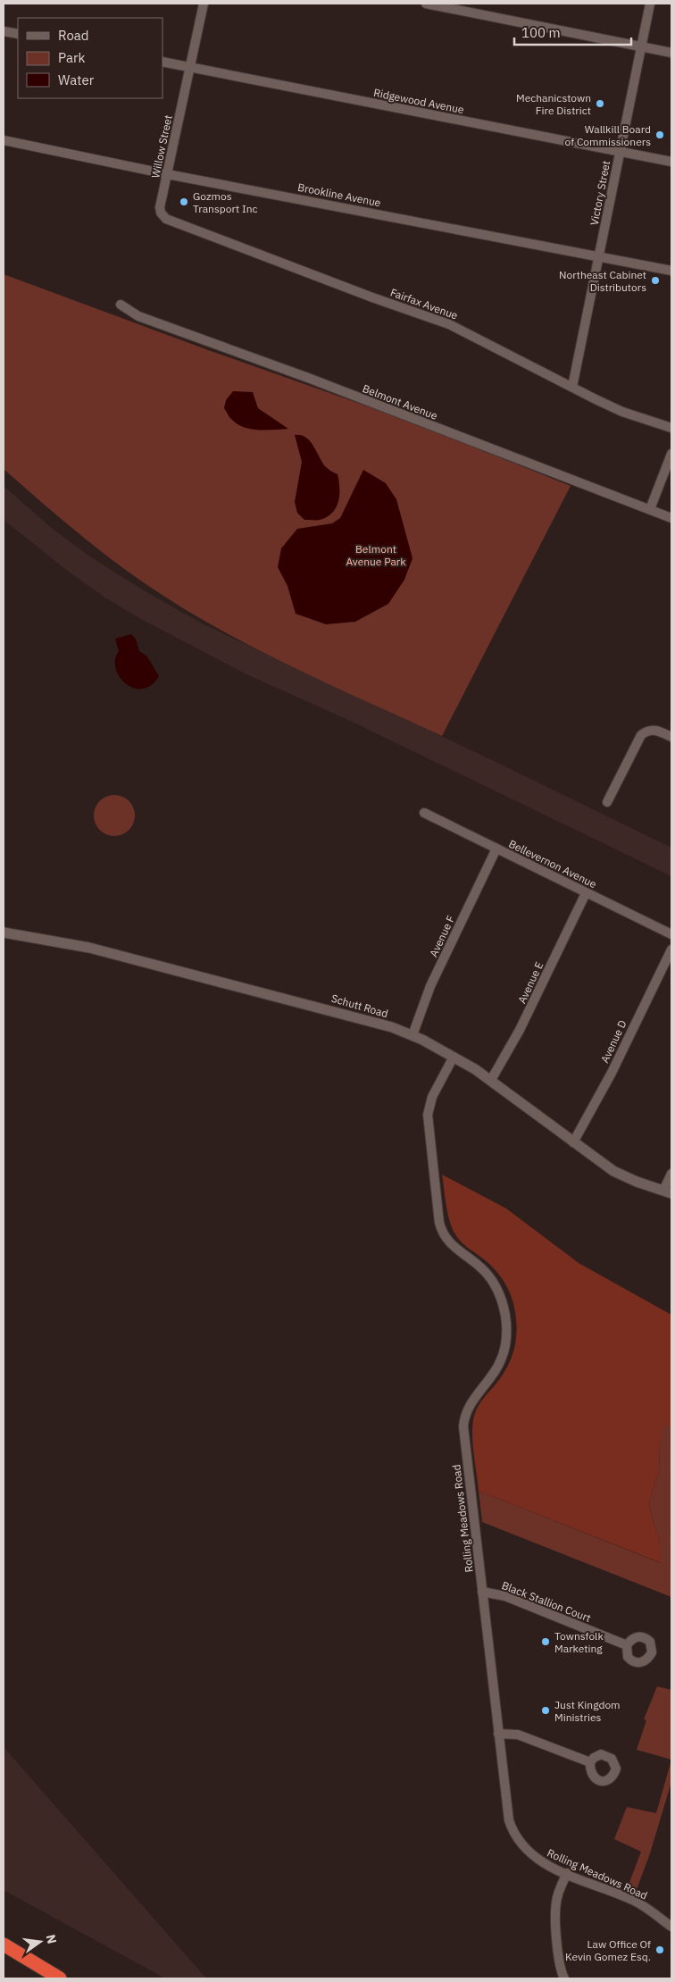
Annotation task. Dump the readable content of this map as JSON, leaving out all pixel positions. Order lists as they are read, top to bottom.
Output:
{
  "streets": {
    "street": [
      "Ridgewood Avenue",
      "Willow Street",
      "Victory Street",
      "Brookline Avenue",
      "Fairfax Avenue",
      "Belmont Avenue",
      "Bellevernon Avenue",
      "Avenue F",
      "Avenue E",
      "Schutt Road",
      "Avenue D",
      "Rolling Meadows Road",
      "Black Stallion Court"
    ]
  },
  "crossings": [
    ["Ridgewood Avenue", "Willow Street"],
    ["Ridgewood Avenue", "Victory Street"],
    ["Willow Street", "Brookline Avenue"],
    ["Willow Street", "Fairfax Avenue"],
    ["Victory Street", "Brookline Avenue"],
    ["Victory Street", "Fairfax Avenue"],
    ["Bellevernon Avenue", "Avenue F"],
    ["Bellevernon Avenue", "Avenue E"],
    ["Avenue F", "Schutt Road"],
    ["Avenue E", "Schutt Road"],
    ["Schutt Road", "Avenue D"],
    ["Schutt Road", "Rolling Meadows Road"],
    ["Rolling Meadows Road", "Black Stallion Court"]
  ],
  "parks": ["Belmont Avenue Park"],
  "places": [
    "Mechanicstown Fire District",
    "Wallkill Board of Commissioners",
    "Gozmos Transport Inc",
    "Northeast Cabinet Distributors",
    "Townsfolk Marketing",
    "Just Kingdom Ministries",
    "Law Office Of Kevin Gomez Esq."
  ],
  "legend": ["Road", "Park", "Water"],
  "scale_bar": "100 m",
  "north": "right"
}
